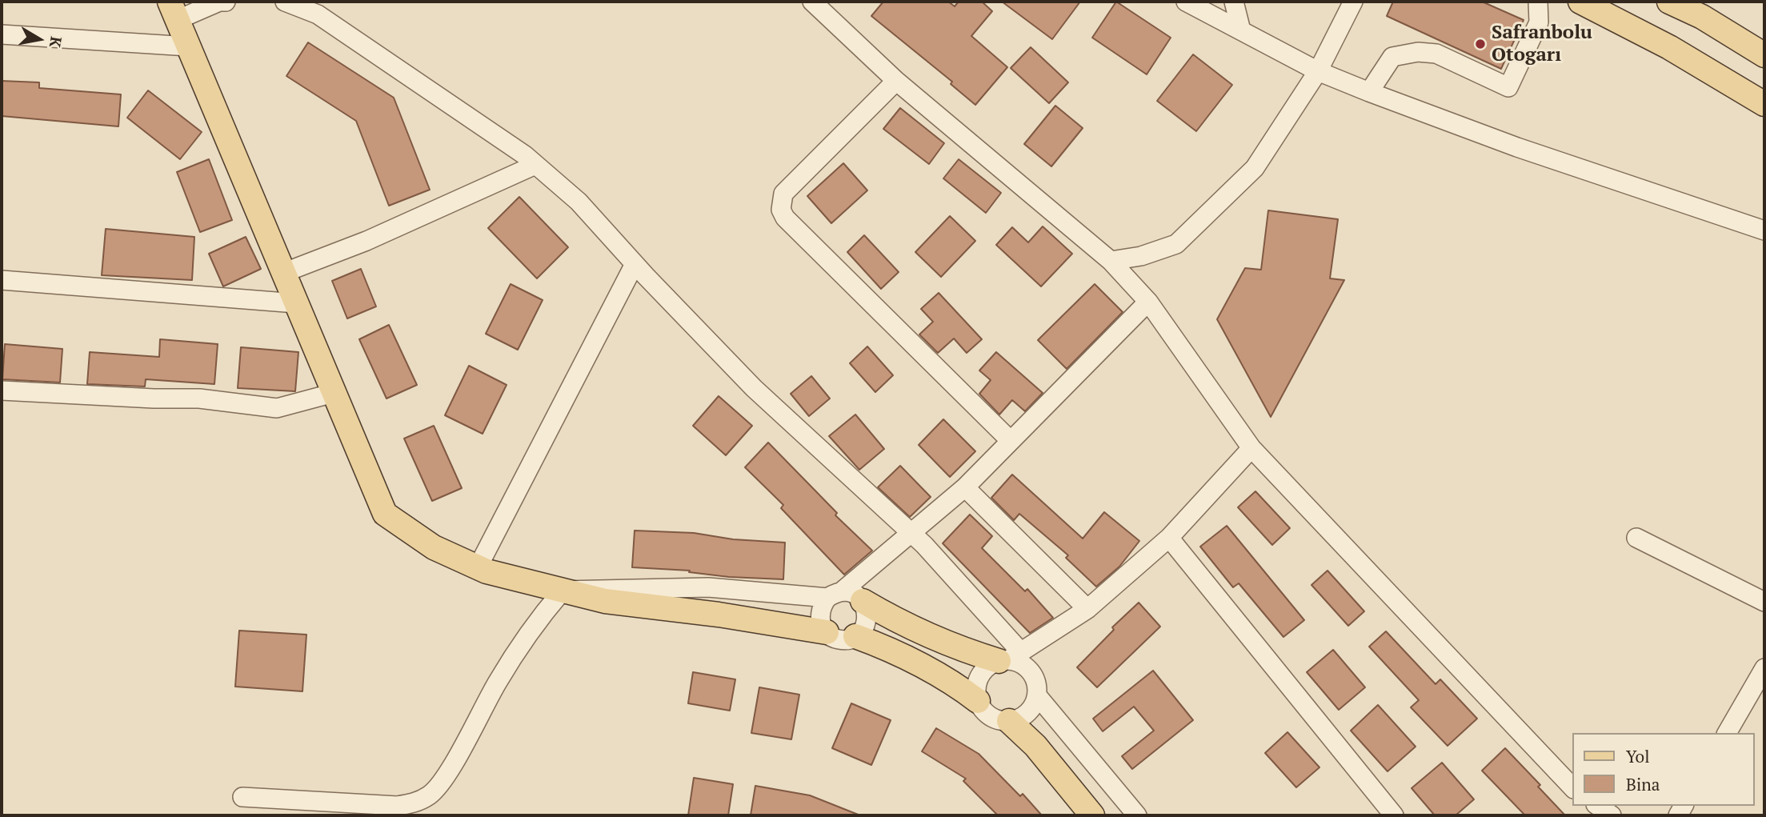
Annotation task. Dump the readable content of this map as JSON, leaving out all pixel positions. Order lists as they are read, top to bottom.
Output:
{
  "places": ["Safranbolu Otogarı"],
  "legend": ["Yol", "Bina"],
  "north": "right"
}
